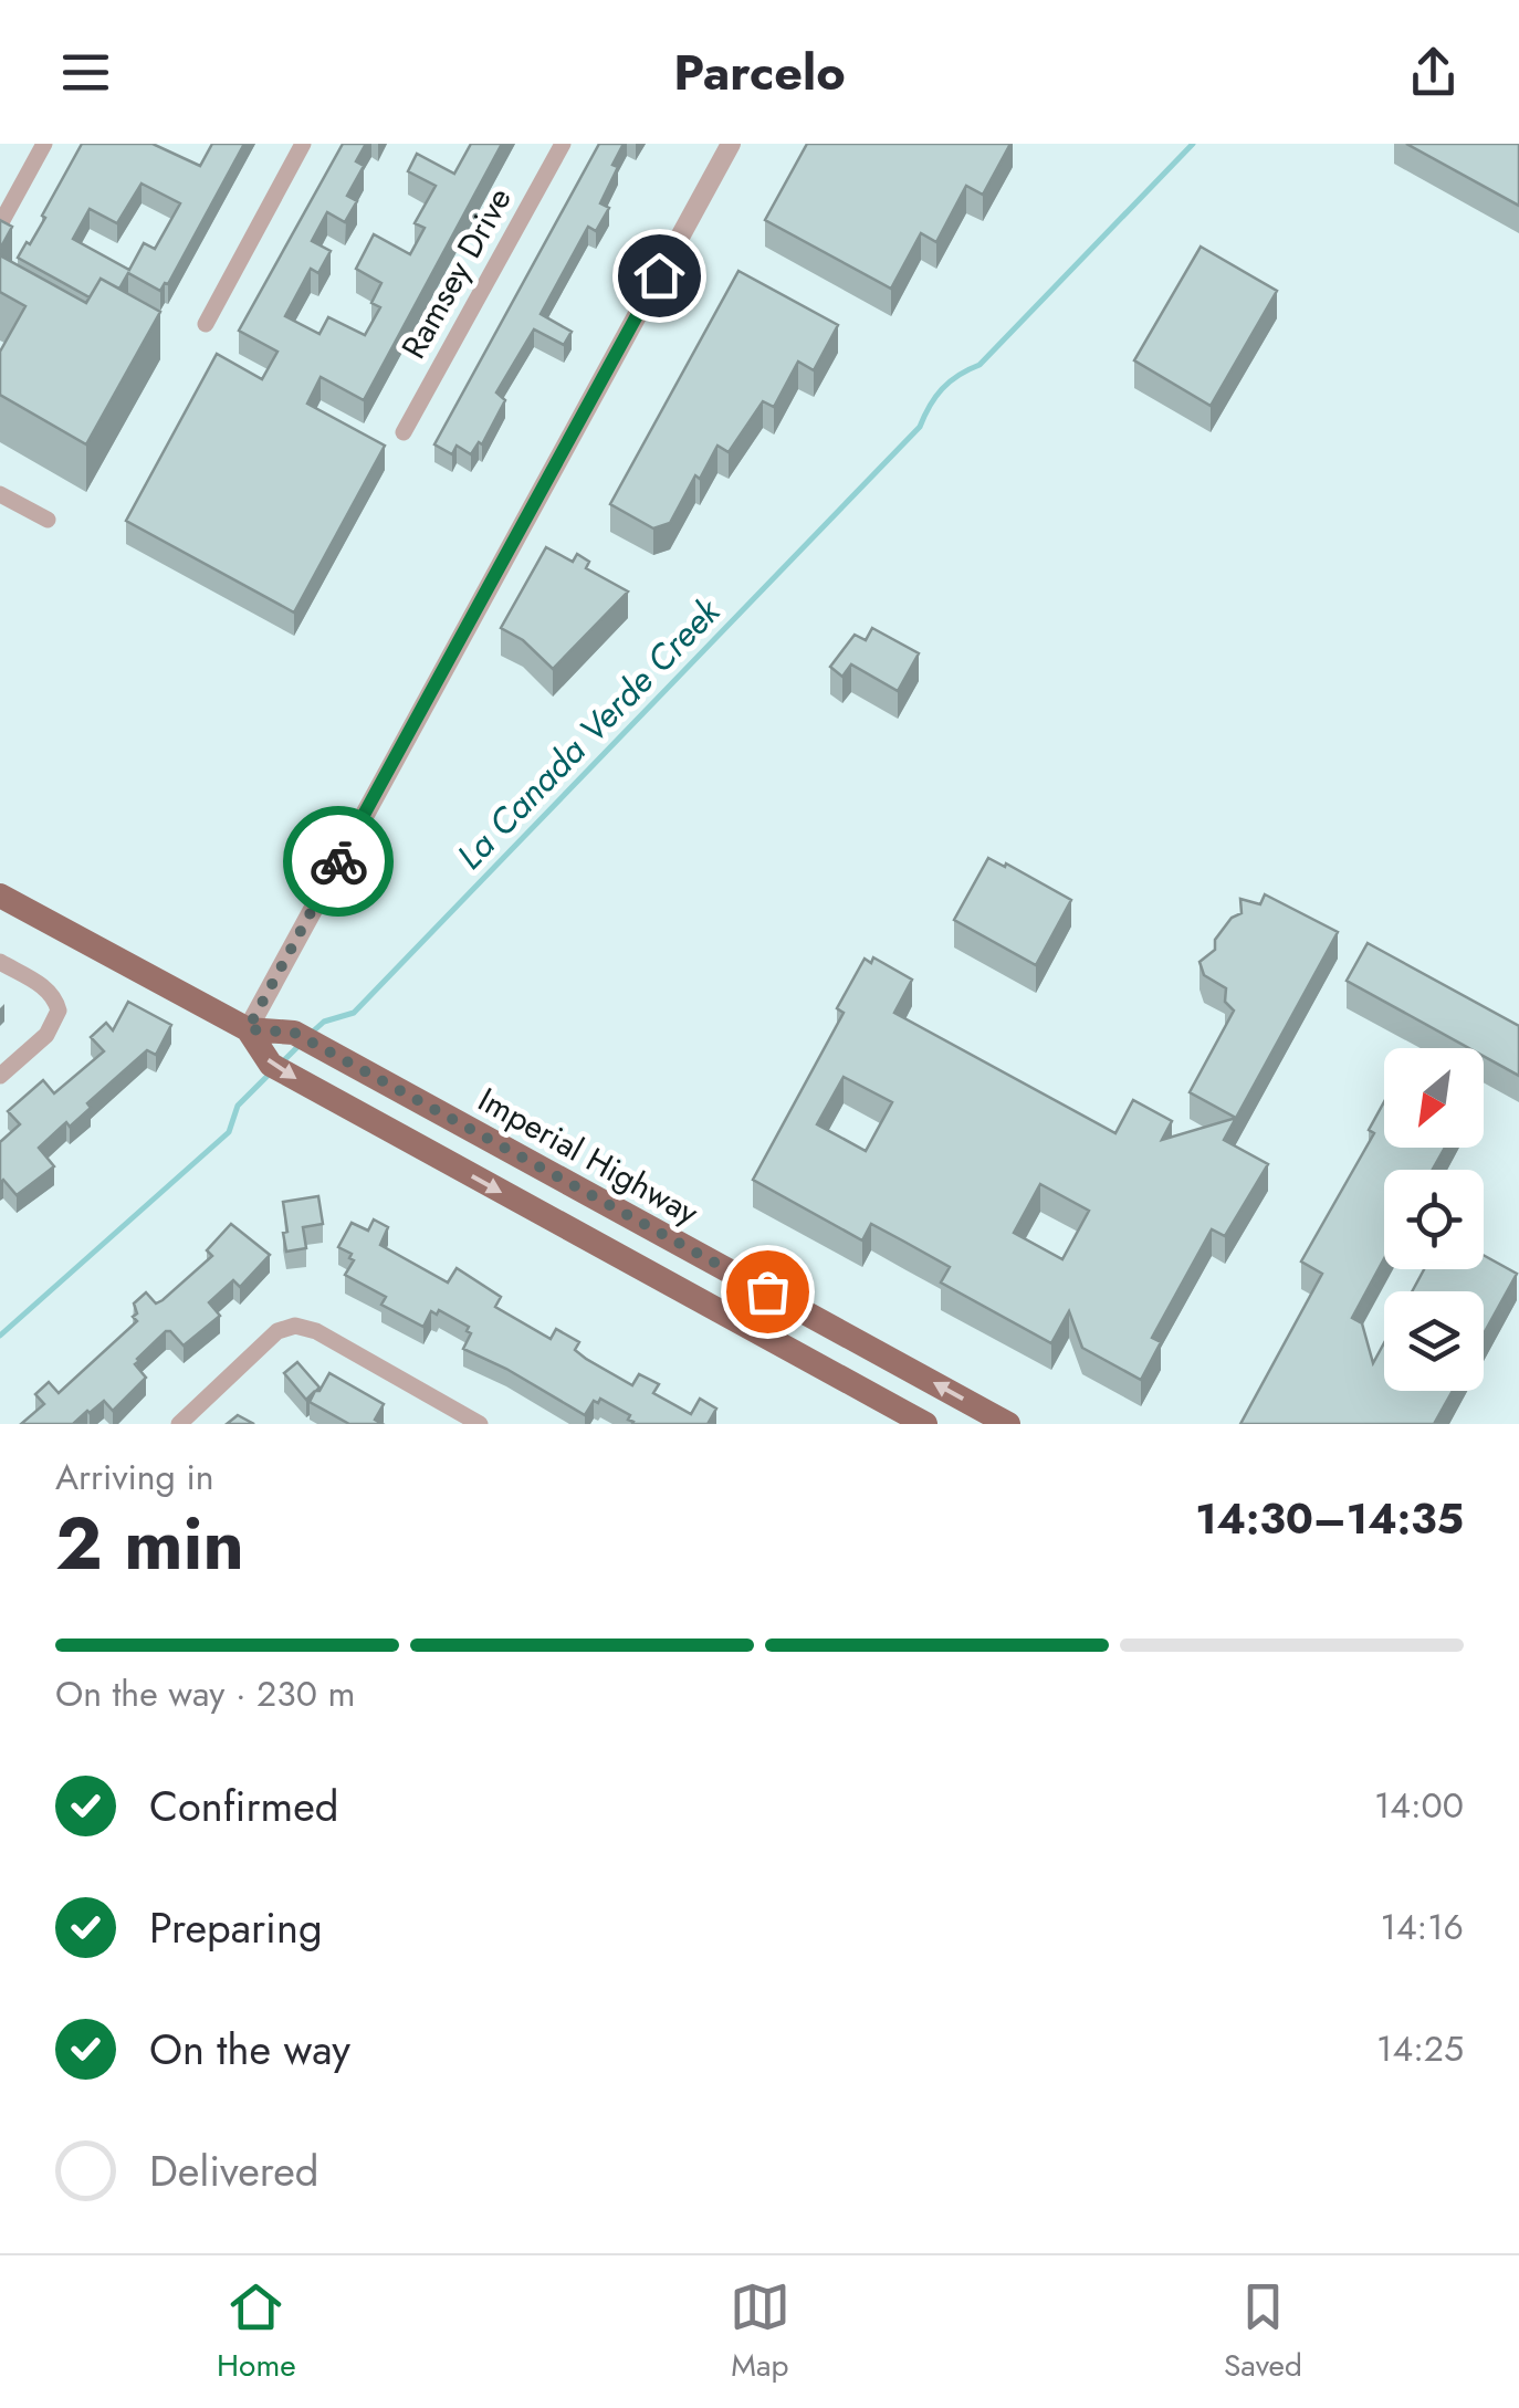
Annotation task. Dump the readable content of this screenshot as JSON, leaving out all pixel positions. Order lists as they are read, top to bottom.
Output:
{
  "streets": {
    "main road": ["Imperial Highway"],
    "street": ["Ramsey Drive"]
  },
  "water": ["La Canada Verde Creek"],
  "north": "bottom left",
  "page": {
    "header": "Parcelo",
    "heading": ["2 min", "Arriving in", "14:30–14:35"],
    "bar": "On the way · 230 m",
    "list": [
      ["Confirmed", "14:00"],
      ["Preparing", "14:16"],
      ["On the way", "14:25"],
      "Delivered"
    ],
    "tabs": ["Home", "Map", "Saved"]
  }
}
